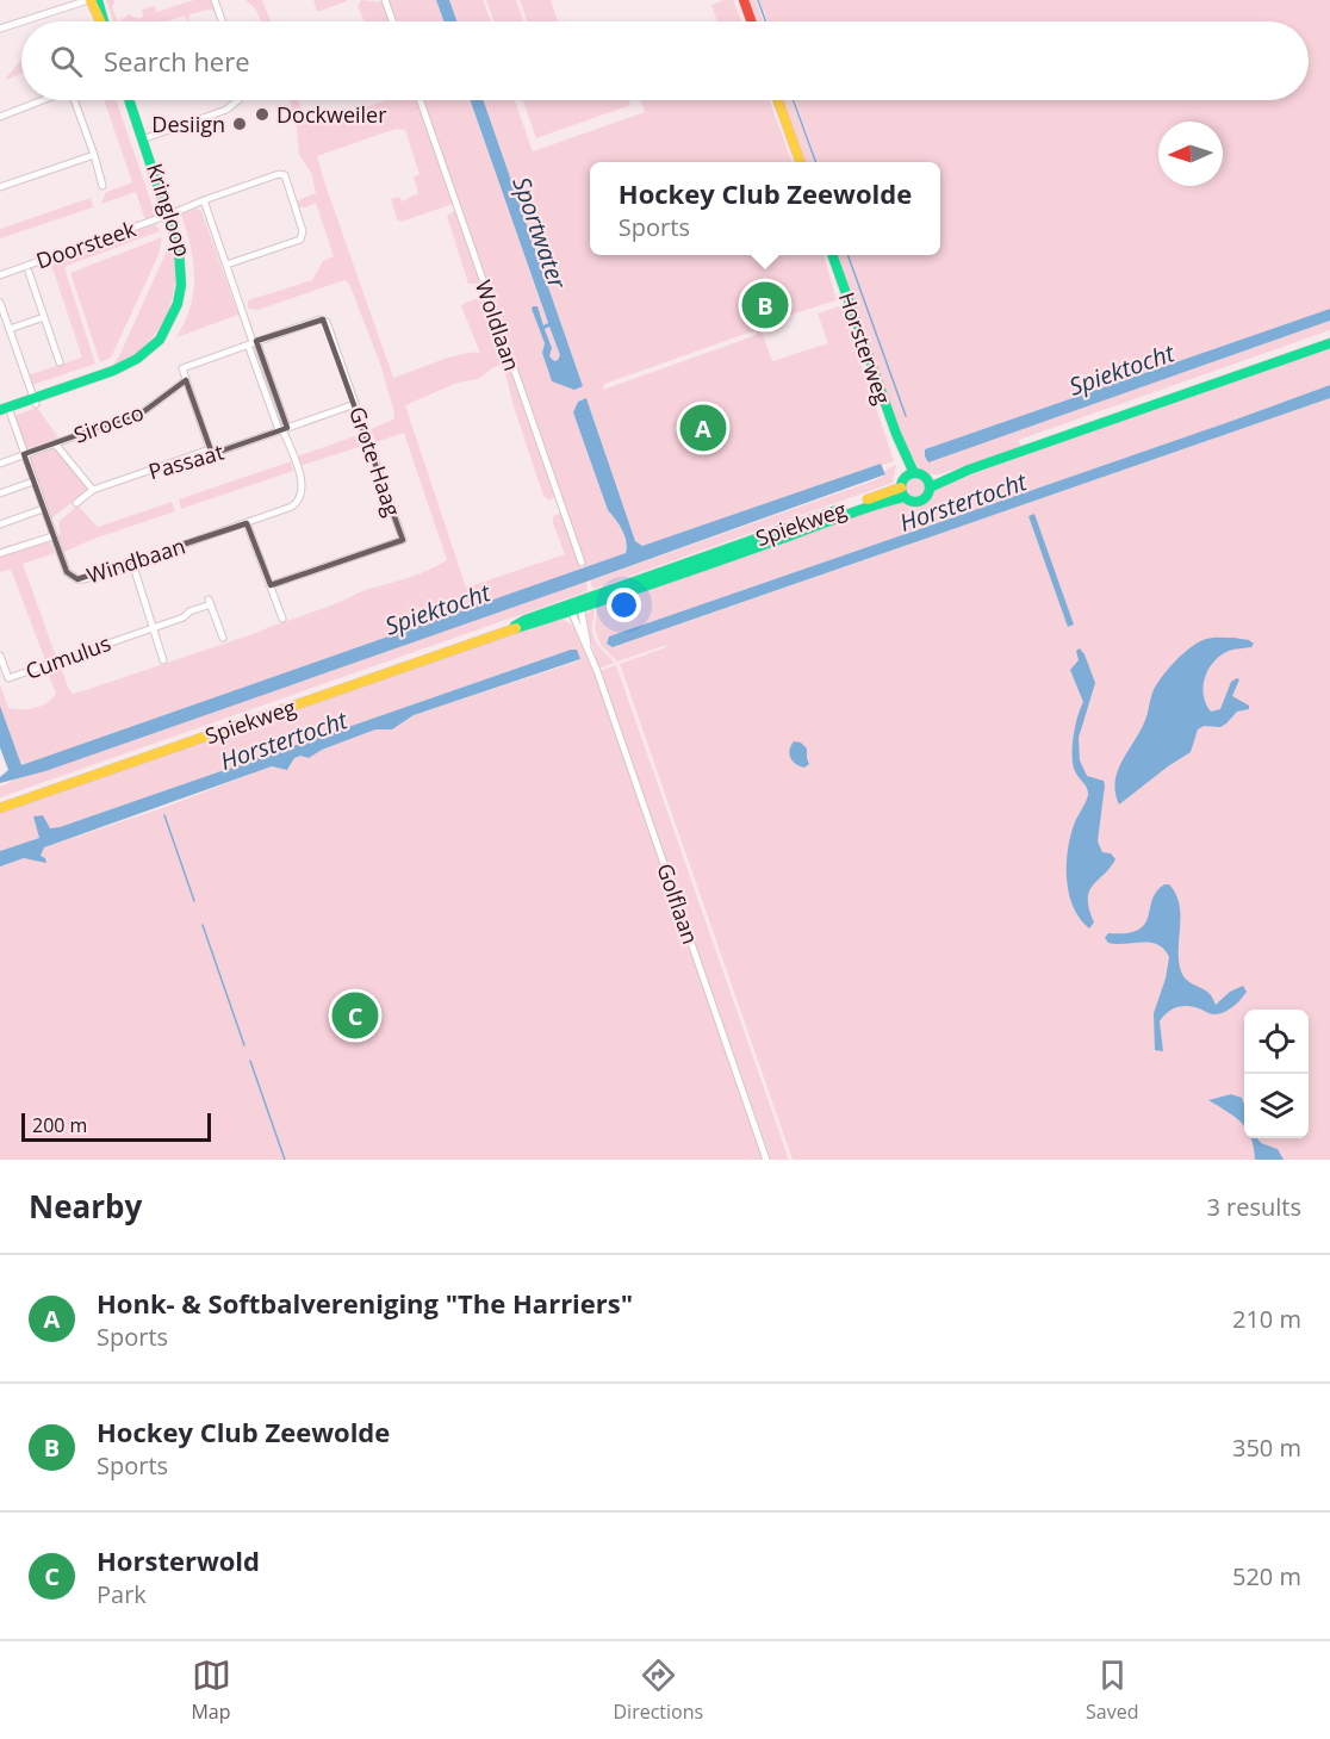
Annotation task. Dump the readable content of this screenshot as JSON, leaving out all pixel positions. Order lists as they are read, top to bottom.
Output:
{
  "streets": {
    "main road": ["Kringloop", "Horsterweg", "Spiekweg"],
    "street": [
      "Doorsteek",
      "Woldlaan",
      "Sirocco",
      "Passaat",
      "Grote Haag",
      "Windbaan",
      "Cumulus",
      "Golflaan"
    ]
  },
  "crossings": [
    ["Kringloop", "Doorsteek"],
    ["Kringloop", "Windbaan"],
    ["Horsterweg", "Spiekweg"],
    ["Sirocco", "Grote Haag"],
    ["Sirocco", "Windbaan"],
    ["Passaat", "Grote Haag"],
    ["Passaat", "Windbaan"],
    ["Grote Haag", "Windbaan"],
    ["Spiekweg", "Golflaan"]
  ],
  "water": ["Sportwater", "Spiektocht", "Horstertocht"],
  "places": ["Dockweiler", "Desiign"],
  "scale_bar": "200 m",
  "north": "left",
  "page": {
    "search": "Search here",
    "popup": ["Hockey Club Zeewolde", "Sports"],
    "pins": ["B", "A", "C"],
    "scale": "200 m",
    "heading": ["Nearby", "3 results"],
    "list": [
      {
        "mark": "A",
        "name": "Honk- & Softbalvereniging \"The Harriers\"",
        "note": "Sports",
        "value": "210 m"
      },
      {
        "mark": "B",
        "name": "Hockey Club Zeewolde",
        "note": "Sports",
        "value": "350 m"
      },
      {
        "mark": "C",
        "name": "Horsterwold",
        "note": "Park",
        "value": "520 m"
      }
    ],
    "nav": ["Map", "Directions", "Saved"]
  }
}
